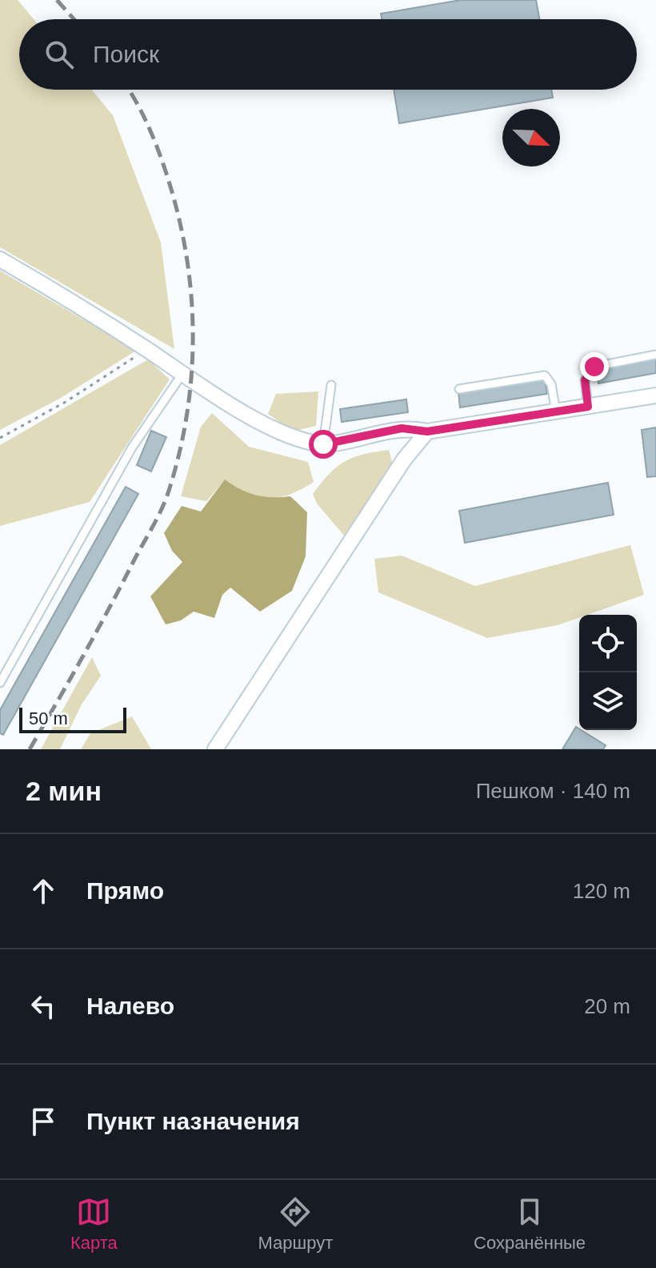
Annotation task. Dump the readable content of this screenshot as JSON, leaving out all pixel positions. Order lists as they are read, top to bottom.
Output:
{
  "scale_bar": "50 m",
  "north": "bottom right",
  "page": {
    "search": "Поиск",
    "scale": "50 m",
    "heading": ["2 мин", "Пешком · 140 m"],
    "list": [
      ["Прямо", "120 m"],
      ["Налево", "20 m"],
      "Пункт назначения"
    ],
    "nav": ["Карта", "Маршрут", "Сохранённые"]
  }
}
